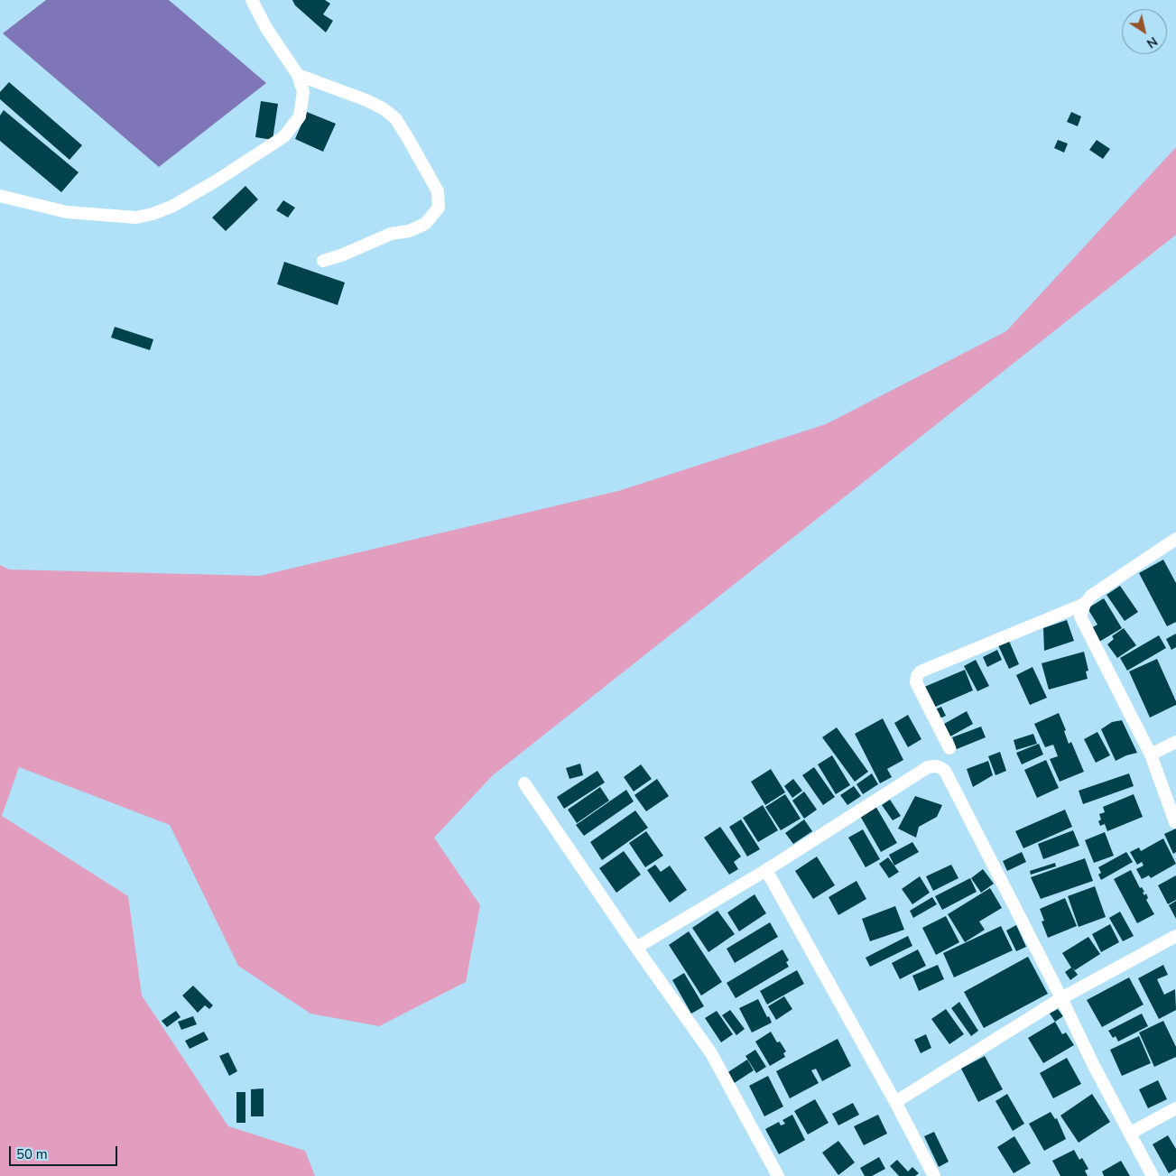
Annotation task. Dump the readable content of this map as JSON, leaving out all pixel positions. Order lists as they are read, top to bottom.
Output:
{
  "scale_bar": "50 m",
  "north": "bottom right"
}
